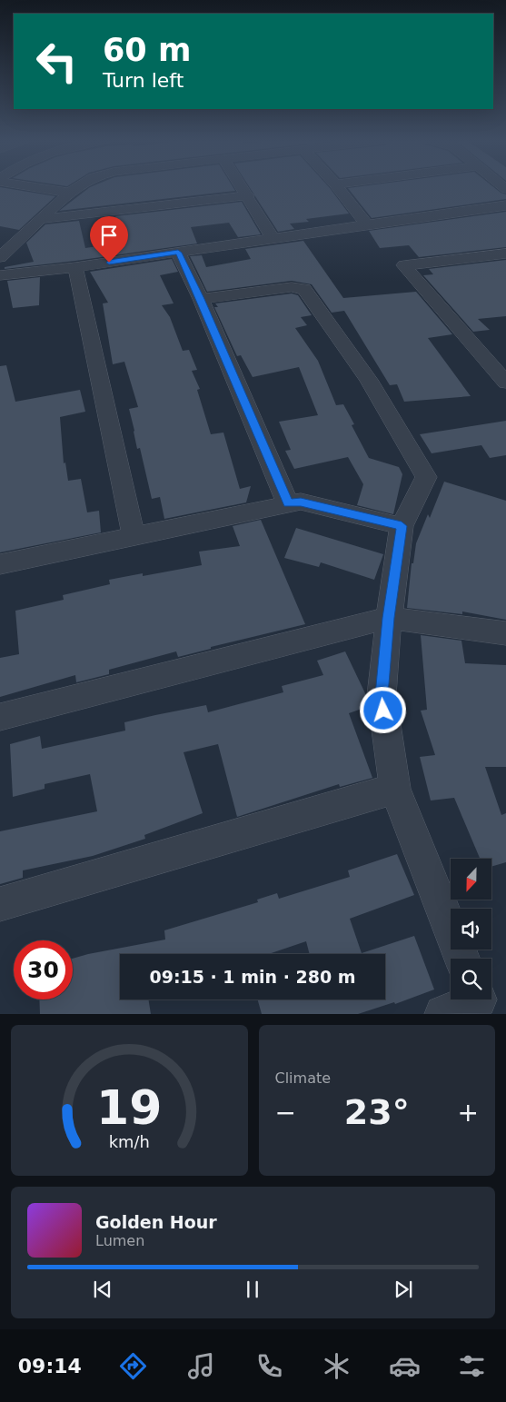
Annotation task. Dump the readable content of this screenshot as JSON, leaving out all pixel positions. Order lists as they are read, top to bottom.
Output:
{
  "north": "bottom",
  "page": {
    "turn": ["60 m", "Turn left"],
    "limit": "30",
    "trip": "09:15 · 1 min · 280 m",
    "tile": "Climate",
    "heat": ["−", "23°", "+"],
    "song": ["Golden Hour", "Lumen"],
    "tabs": "09:14",
    "gauge": ["19", "km/h"]
  }
}
